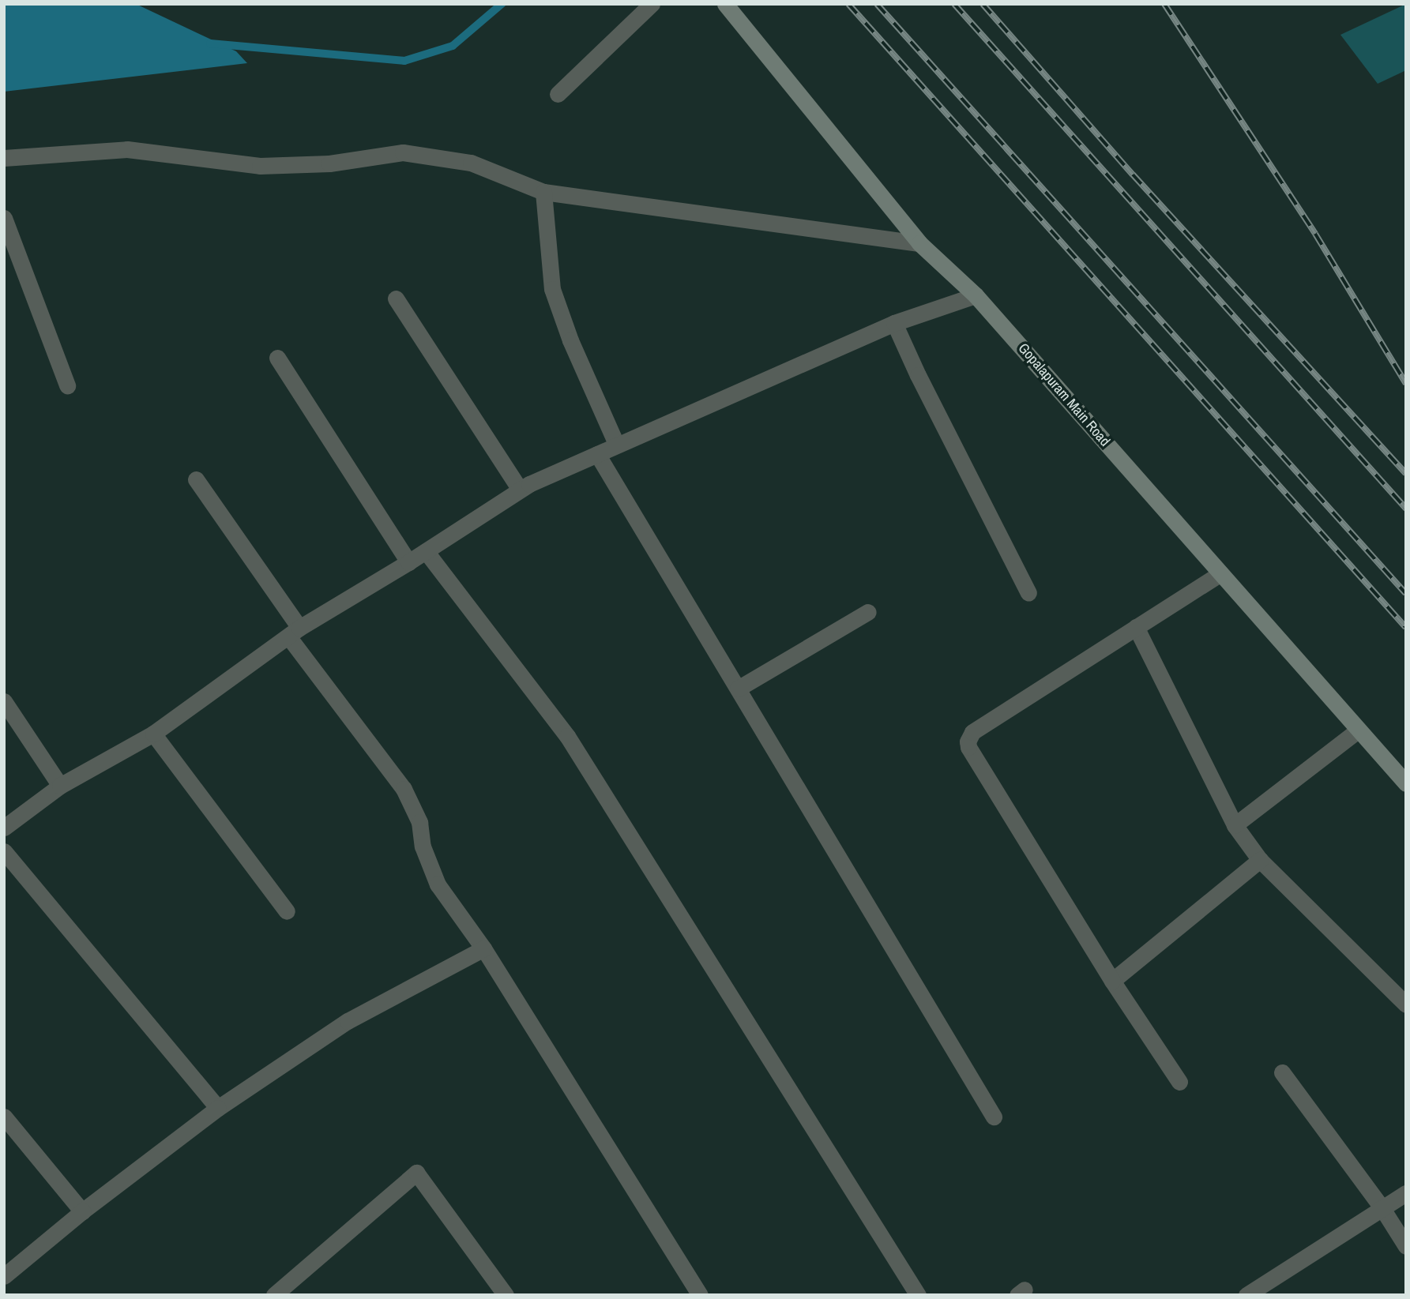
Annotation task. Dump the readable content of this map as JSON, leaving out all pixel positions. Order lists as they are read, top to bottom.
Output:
{
  "streets": {
    "street": ["Gopalapuram Main Road"]
  }
}
